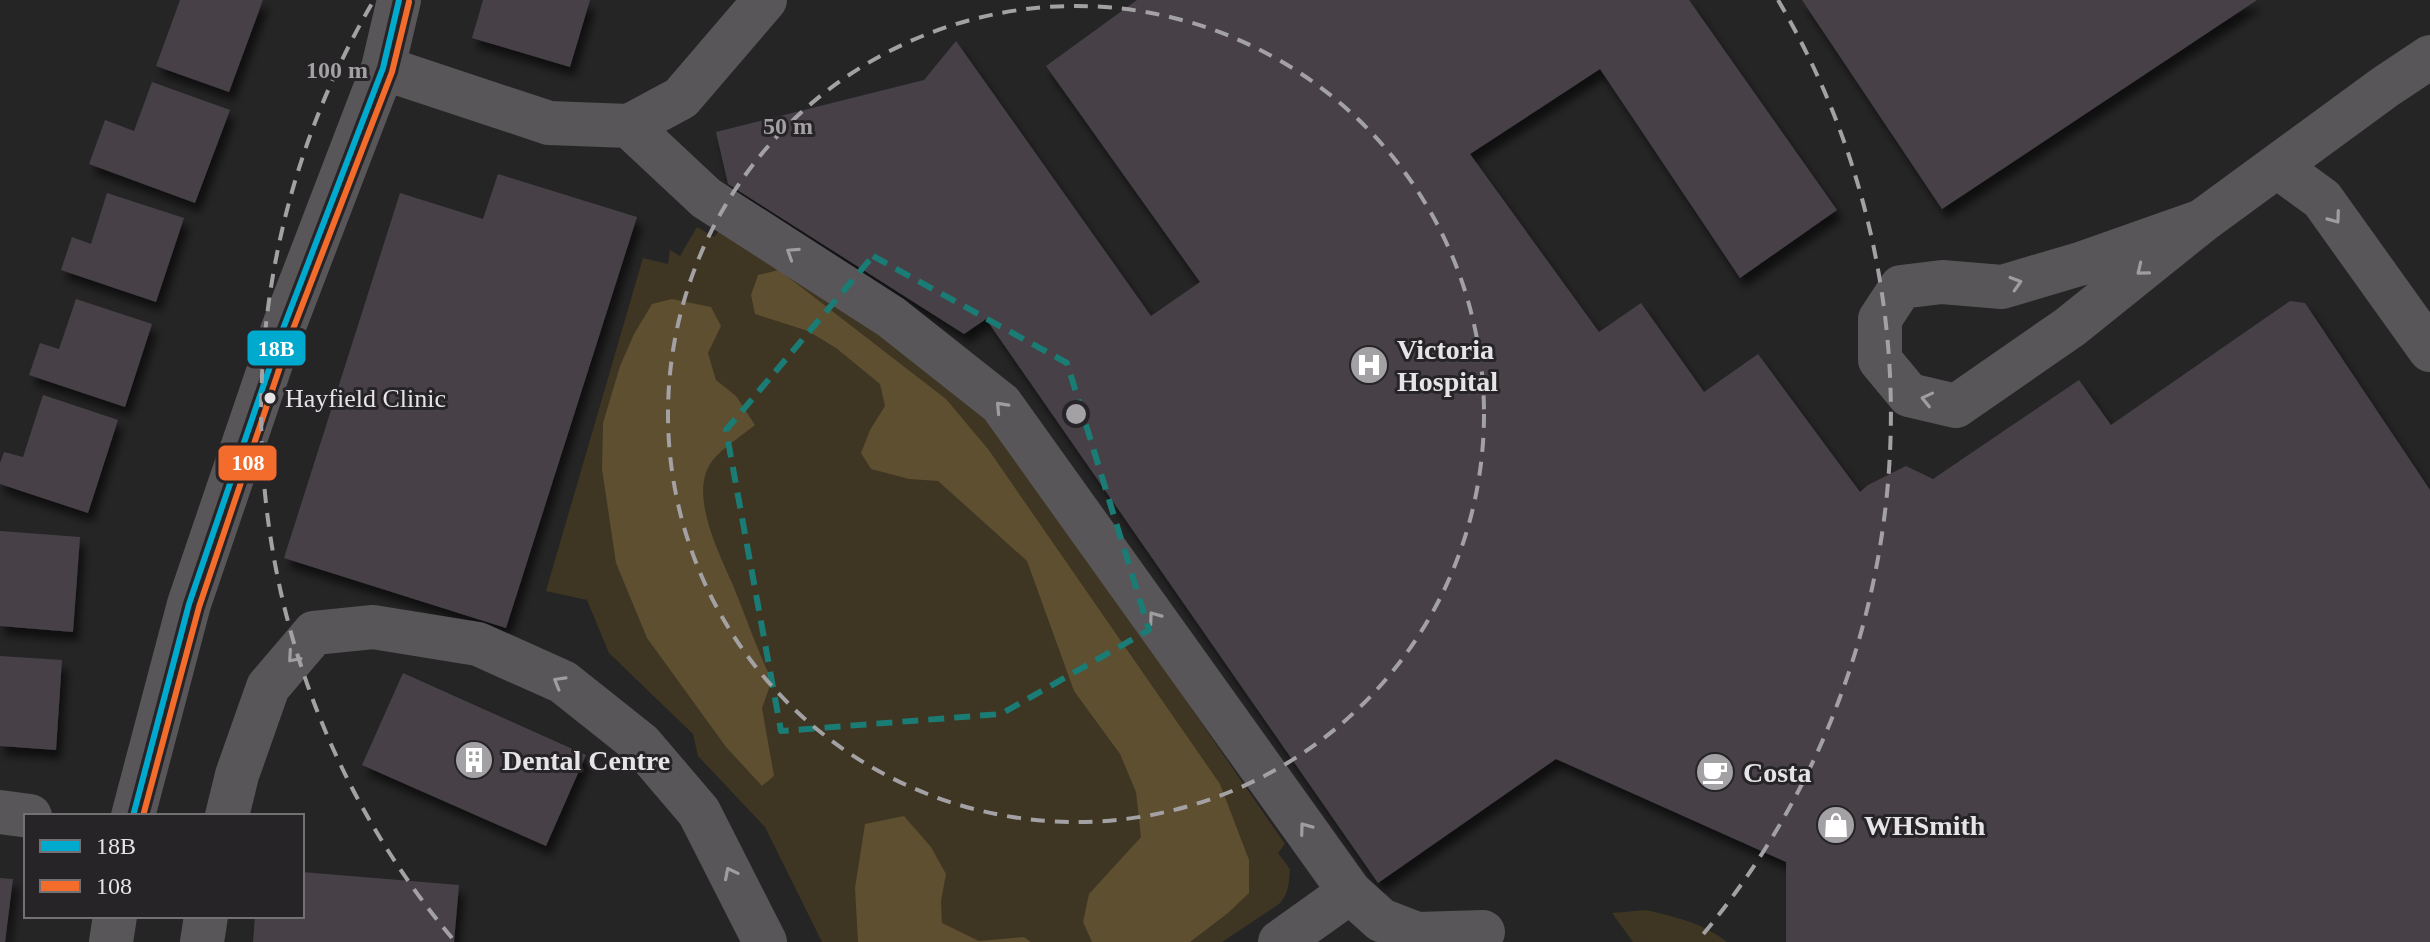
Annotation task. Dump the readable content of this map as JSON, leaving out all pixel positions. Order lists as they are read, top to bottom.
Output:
{
  "places": {
    "hospital": ["Victoria Hospital"],
    "other": ["Hayfield Clinic"],
    "building": ["Dental Centre"],
    "cafe": ["Costa"],
    "shop": ["WHSmith"]
  },
  "lines": ["transit line 18B", "transit line 108"],
  "legend": ["18B", "108"],
  "rings": ["100 m", "50 m"]
}
